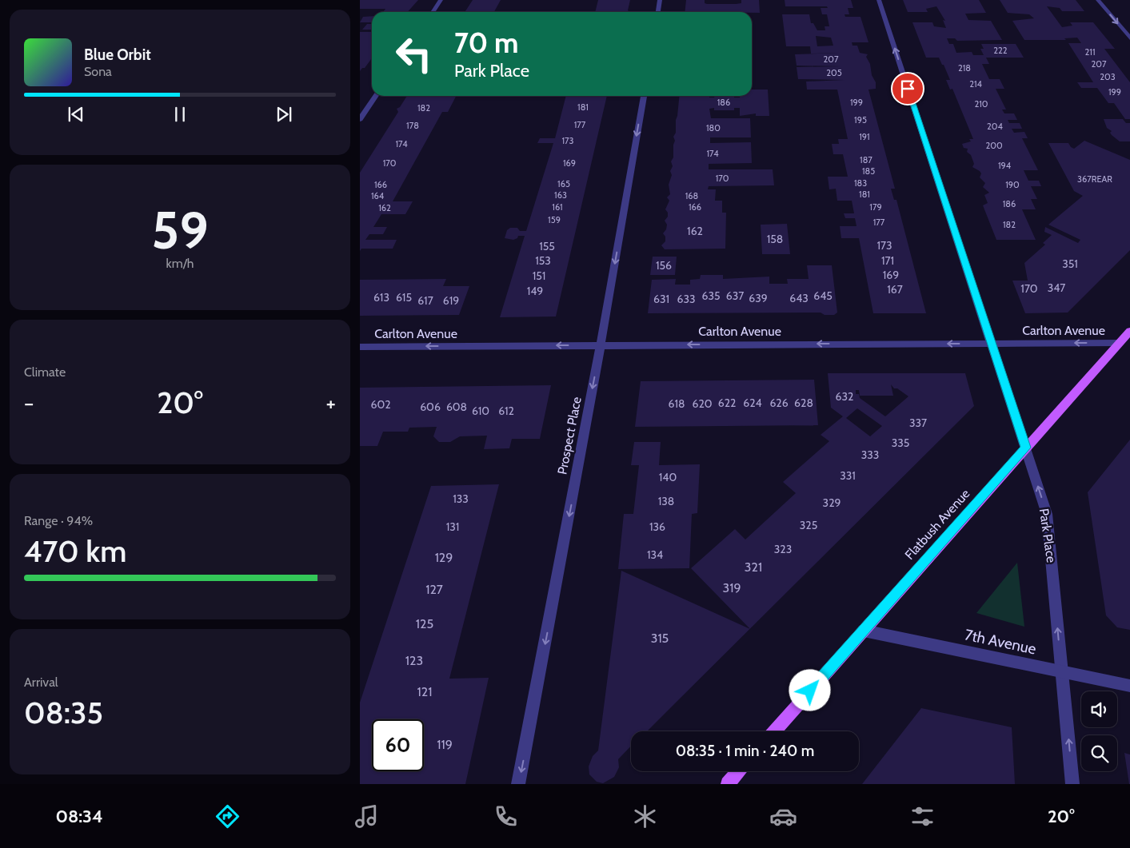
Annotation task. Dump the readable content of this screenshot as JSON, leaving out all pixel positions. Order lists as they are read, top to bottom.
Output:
{
  "streets": {
    "main road": ["Flatbush Avenue"],
    "street": [
      "Carlton Avenue",
      "Prospect Place",
      "Park Place",
      "7th Avenue"
    ]
  },
  "crossings": [
    ["Carlton Avenue", "Prospect Place"],
    ["Carlton Avenue", "Flatbush Avenue"],
    ["Carlton Avenue", "Park Place"],
    ["Flatbush Avenue", "Park Place"],
    ["Flatbush Avenue", "7th Avenue"],
    ["Park Place", "7th Avenue"]
  ],
  "one_way": ["Carlton Avenue", "Prospect Place", "Park Place"],
  "house_numbers": [
    "222",
    "211",
    "207",
    "207",
    "218",
    "205",
    "203",
    "214",
    "199",
    "186",
    "199",
    "210",
    "181",
    "182",
    "195",
    "177",
    "178",
    "204",
    "180",
    "191",
    "173",
    "174",
    "200",
    "174",
    "187",
    "170",
    "169",
    "194",
    "185",
    "170",
    "367REAR",
    "183",
    "165",
    "166",
    "190",
    "181",
    "163",
    "164",
    "168",
    "186",
    "161",
    "166",
    "179",
    "162",
    "159",
    "177",
    "182",
    "162",
    "158",
    "173",
    "155",
    "153",
    "171",
    "351",
    "156",
    "169",
    "151",
    "347",
    "170",
    "167",
    "149",
    "635",
    "637",
    "645",
    "613",
    "615",
    "639",
    "643",
    "631",
    "633",
    "617",
    "619",
    "632",
    "622",
    "624",
    "626",
    "628",
    "618",
    "620",
    "602",
    "606",
    "608",
    "610",
    "612",
    "337",
    "335",
    "333",
    "331",
    "140",
    "133",
    "138",
    "329",
    "325",
    "131",
    "136",
    "323",
    "134",
    "129",
    "321",
    "319",
    "127",
    "125",
    "315",
    "123",
    "121",
    "119"
  ],
  "page": {
    "turn": ["70 m", "Park Place"],
    "song": ["Blue Orbit", "Sona"],
    "tile": [
      ["59", "km/h"],
      "Climate",
      ["Range · 94%", "470 km"],
      ["Arrival", "08:35"]
    ],
    "heat": ["−", "20°", "+"],
    "limit": "60",
    "trip": "08:35 · 1 min · 240 m",
    "tabs": ["08:34", "20°"]
  }
}
